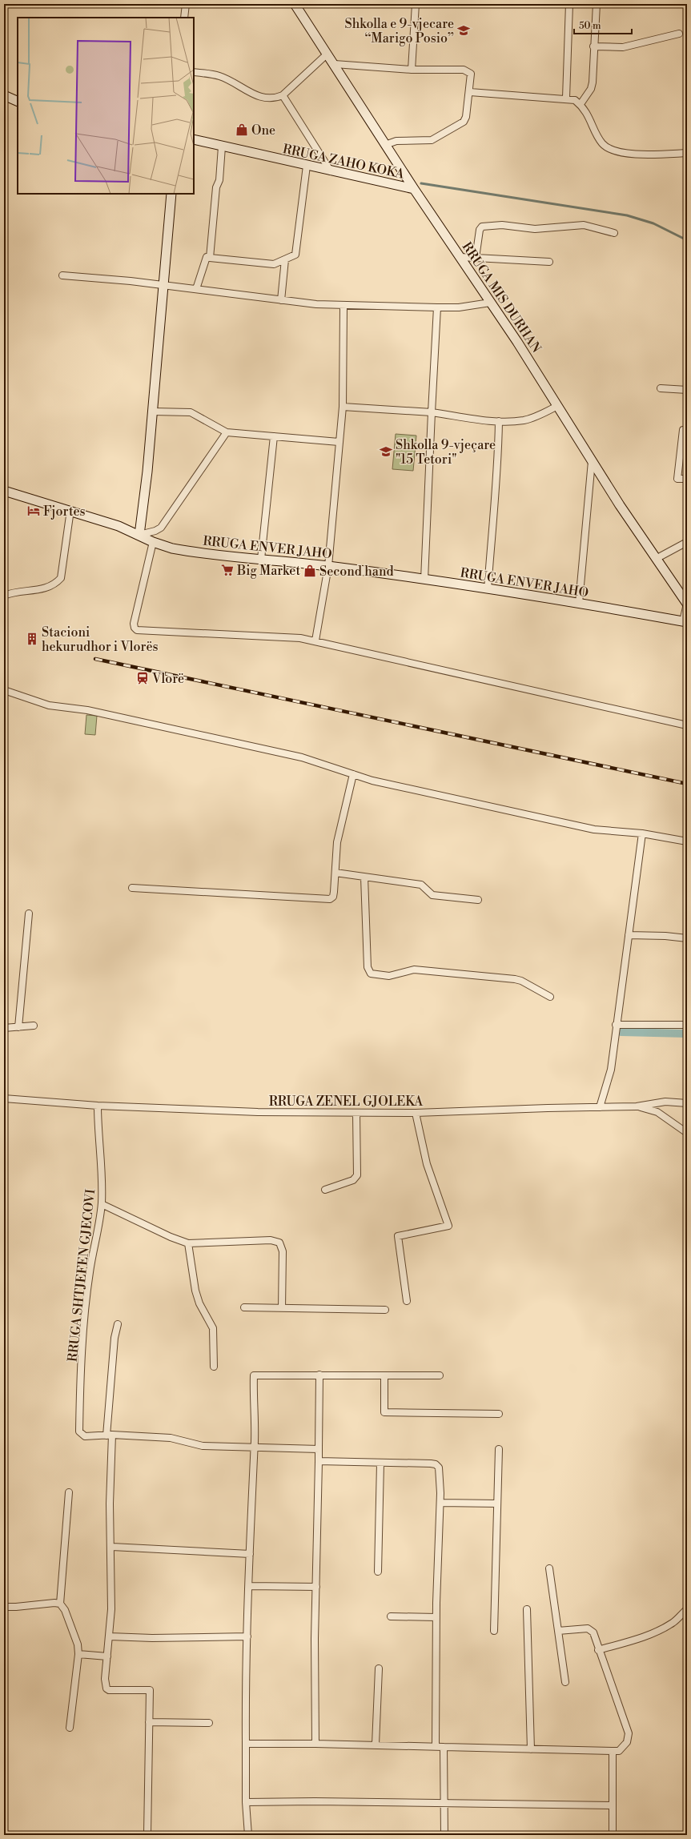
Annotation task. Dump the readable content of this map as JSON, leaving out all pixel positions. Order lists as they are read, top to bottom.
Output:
{
  "streets": {
    "street": [
      "RRUGA ZAHO KOKA",
      "RRUGA MIS DURHAN",
      "RRUGA ENVER JAHO",
      "RRUGA ZENEL GJOLEKA",
      "RRUGA SHTJEFEN GJECOVI"
    ]
  },
  "crossings": [
    ["RRUGA ZAHO KOKA", "RRUGA MIS DURHAN"],
    ["RRUGA ZENEL GJOLEKA", "RRUGA SHTJEFEN GJECOVI"]
  ],
  "places": {
    "school or university": ["Shkolla e 9-vjecare “Marigo Posio”", "Shkolla 9-vjeçare \"15 Tetori\""],
    "shop": ["One", "Second hand"],
    "hotel": ["Fjortes"],
    "supermarket": ["Big Market"],
    "building": ["Stacioni hekurudhor i Vlorës"],
    "station": ["Vlorë"]
  },
  "scale_bar": "50 m"
}
